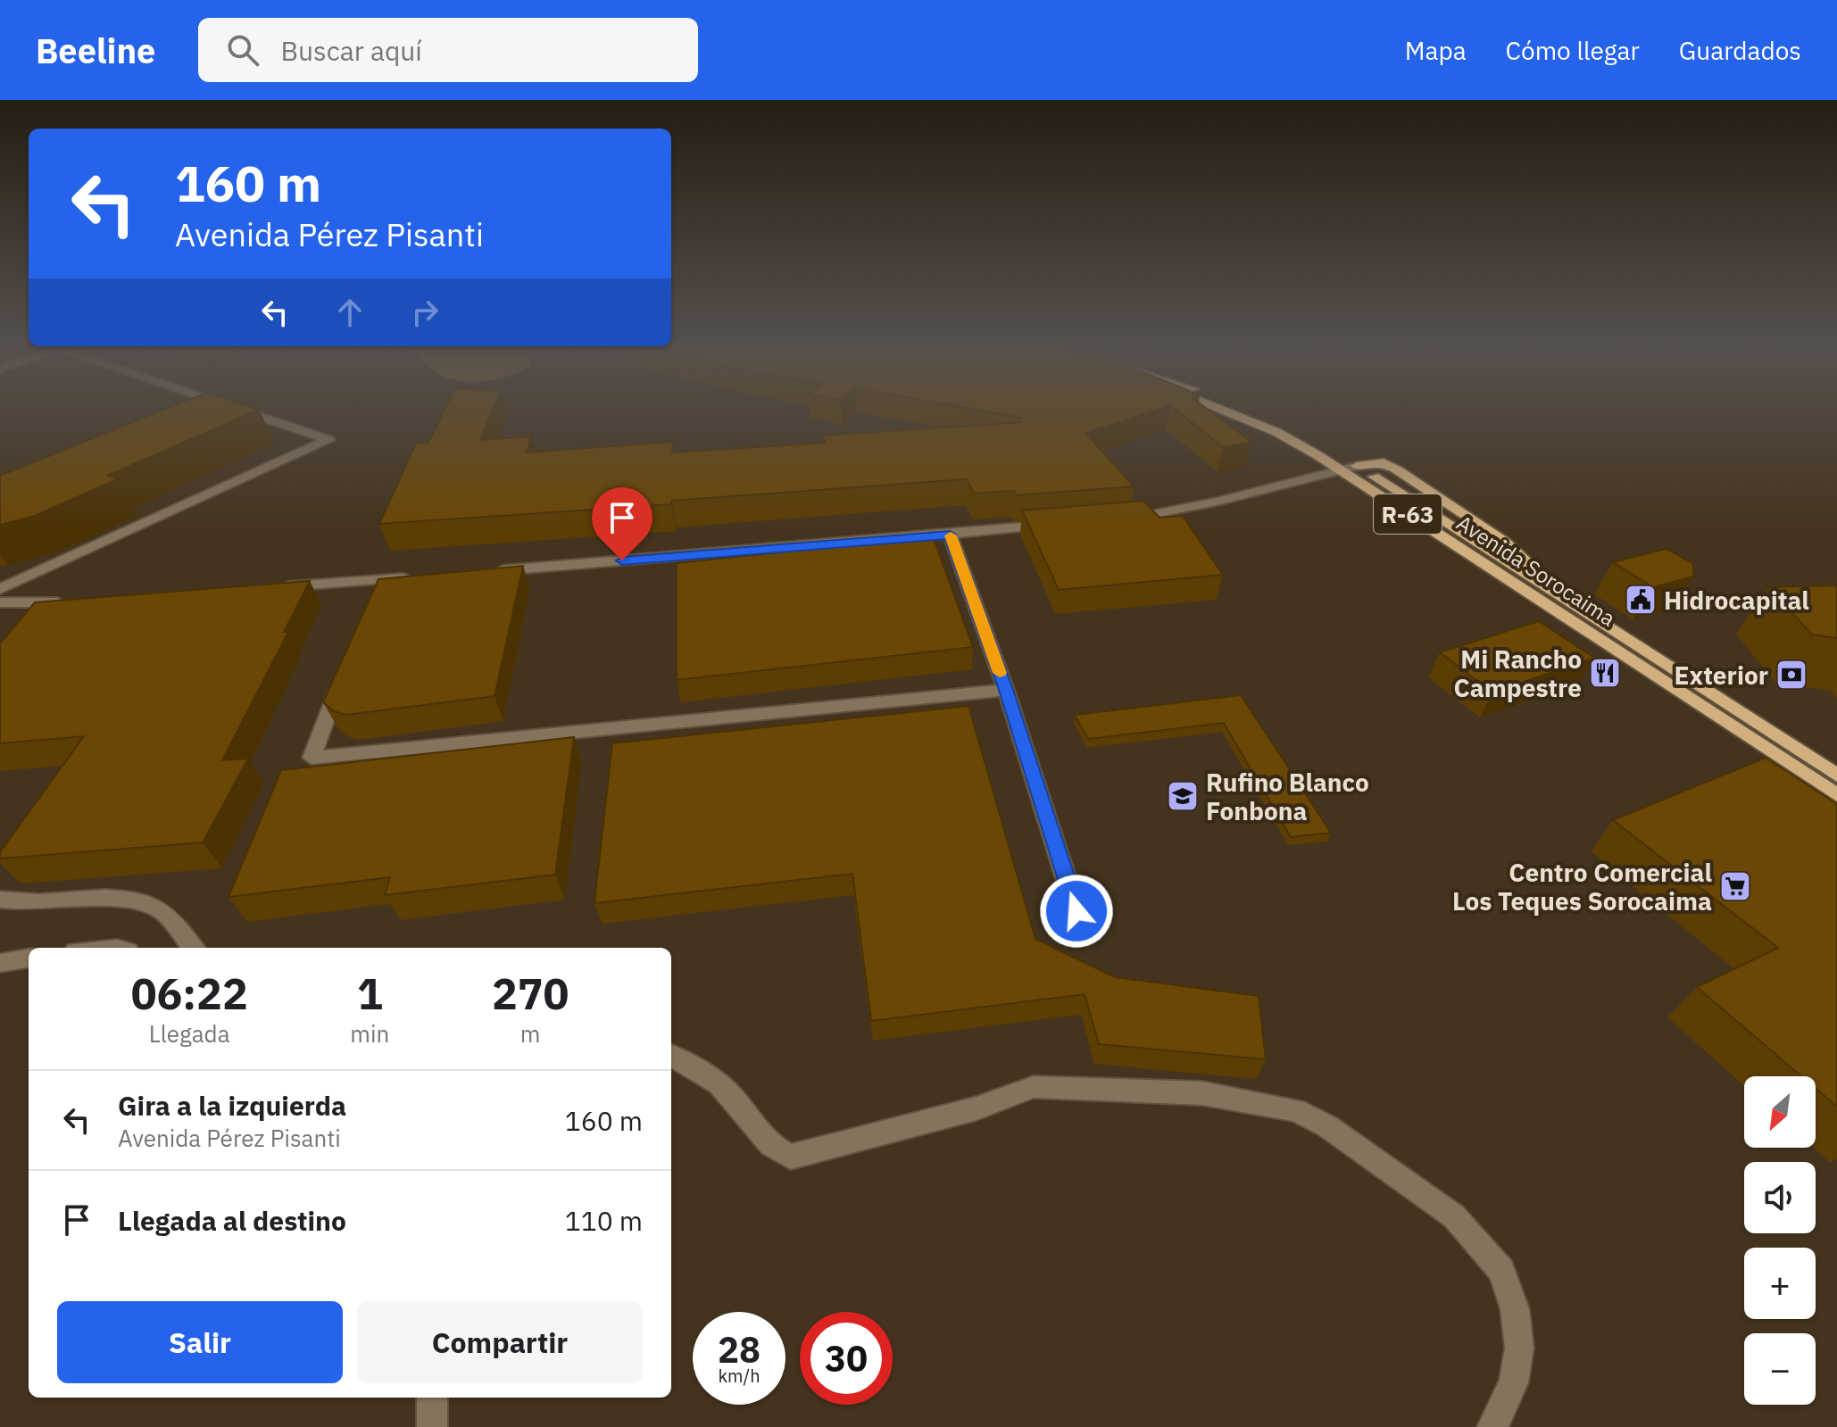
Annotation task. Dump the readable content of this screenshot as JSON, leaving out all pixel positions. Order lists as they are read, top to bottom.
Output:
{
  "streets": {
    "main road": ["R-63", "Avenida Sorocaima"]
  },
  "places": {
    "public building": ["Hidrocapital"],
    "restaurant": ["Mi Rancho Campestre"],
    "bank": ["Exterior"],
    "school or university": ["Rufino Blanco Fonbona"],
    "supermarket": ["Centro Comercial Los Teques Sorocaima"]
  },
  "north": "bottom left",
  "page": {
    "header": "Beeline",
    "search": "Buscar aquí",
    "nav": ["Mapa", "Cómo llegar", "Guardados"],
    "turn": ["160 m", "Avenida Pérez Pisanti"],
    "eta": [
      "06:22",
      "Llegada",
      "1",
      "min",
      "270",
      "m"
    ],
    "list": [
      {
        "name": "Gira a la izquierda",
        "note": "Avenida Pérez Pisanti",
        "value": "160 m"
      },
      {
        "name": "Llegada al destino",
        "value": "110 m"
      }
    ],
    "map_buttons": ["+", "−"],
    "buttons": ["Salir", "Compartir"],
    "speed": "28 km/h",
    "limit": "30"
  }
}
